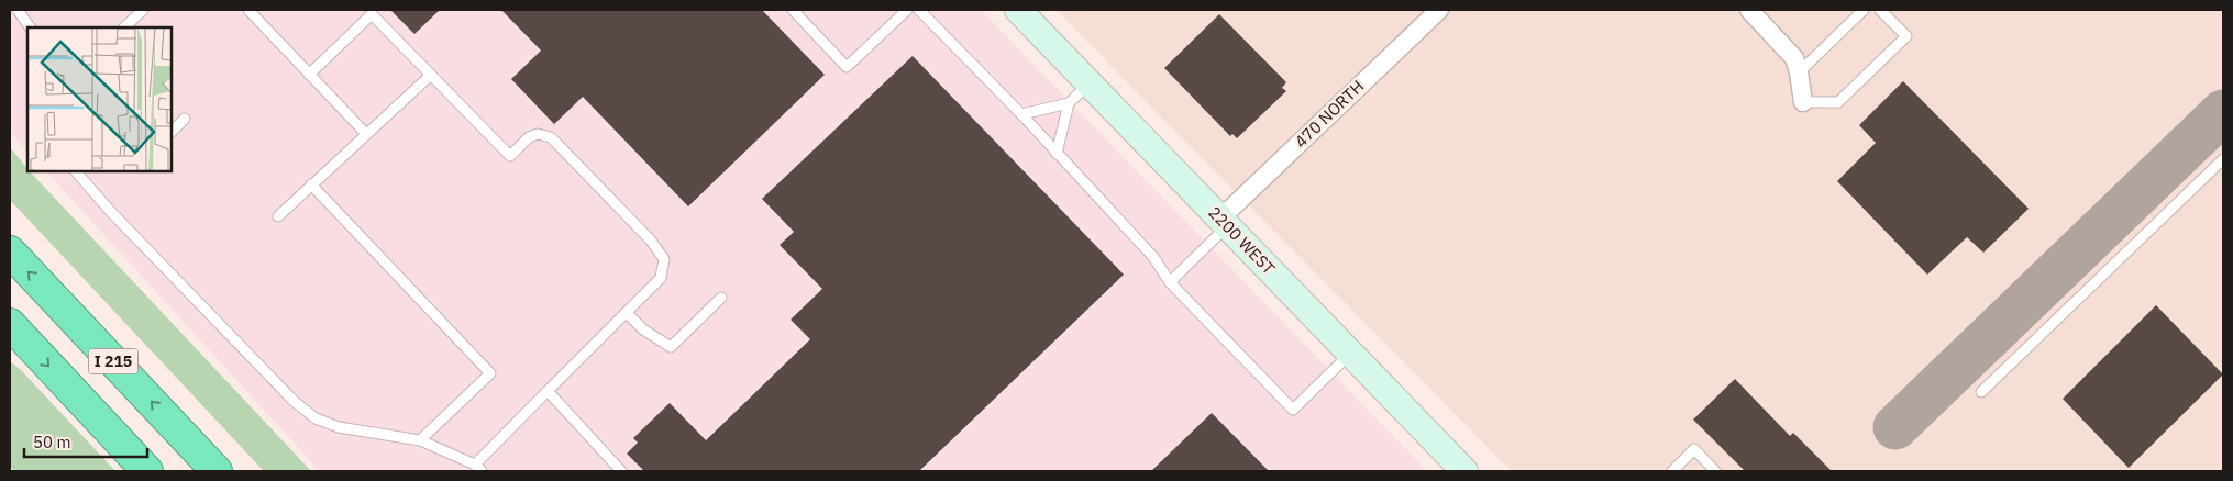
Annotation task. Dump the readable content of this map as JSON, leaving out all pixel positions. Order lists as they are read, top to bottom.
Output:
{
  "streets": {
    "highway": ["I 215"],
    "street": ["470 NORTH", "2200 WEST"]
  },
  "crossings": [
    ["470 NORTH", "2200 WEST"]
  ],
  "scale_bar": "50 m"
}
